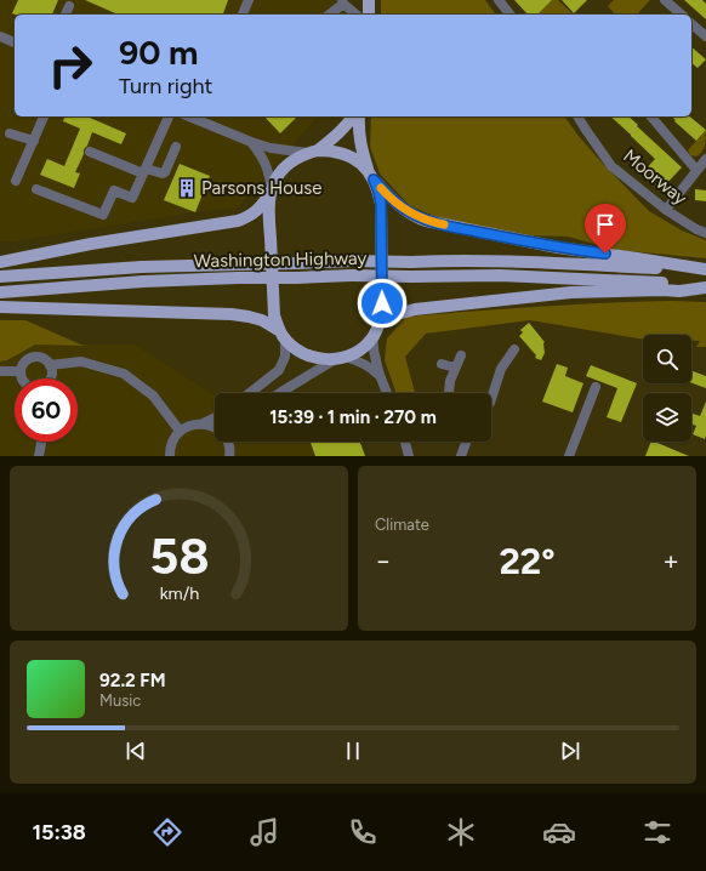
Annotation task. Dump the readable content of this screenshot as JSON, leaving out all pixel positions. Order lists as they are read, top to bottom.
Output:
{
  "streets": {
    "main road": ["Washington Highway"],
    "street": ["Moorway"]
  },
  "places": {
    "building": ["Parsons House"]
  },
  "page": {
    "turn": ["90 m", "Turn right"],
    "limit": "60",
    "trip": "15:39 · 1 min · 270 m",
    "tile": "Climate",
    "heat": ["−", "22°", "+"],
    "song": ["92.2 FM", "Music"],
    "tabs": "15:38",
    "gauge": ["58", "km/h"]
  }
}
